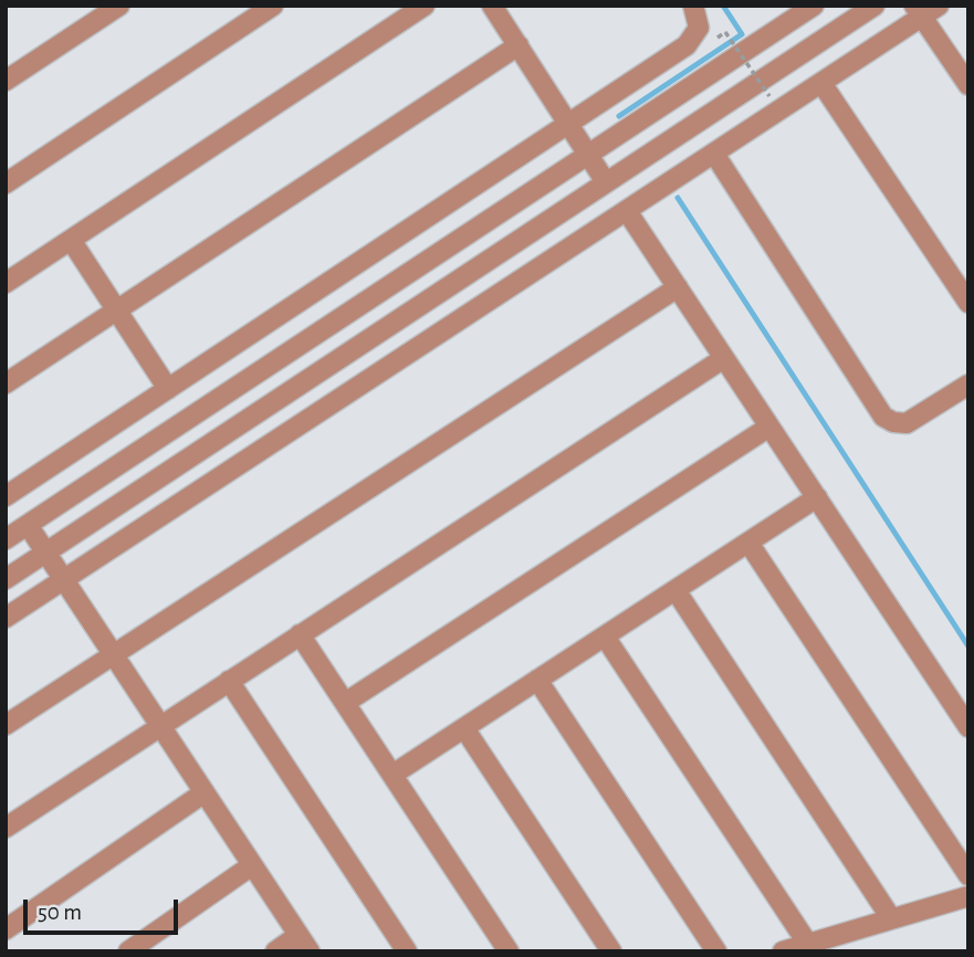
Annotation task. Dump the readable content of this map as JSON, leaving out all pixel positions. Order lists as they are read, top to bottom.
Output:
{
  "scale_bar": "50 m"
}
